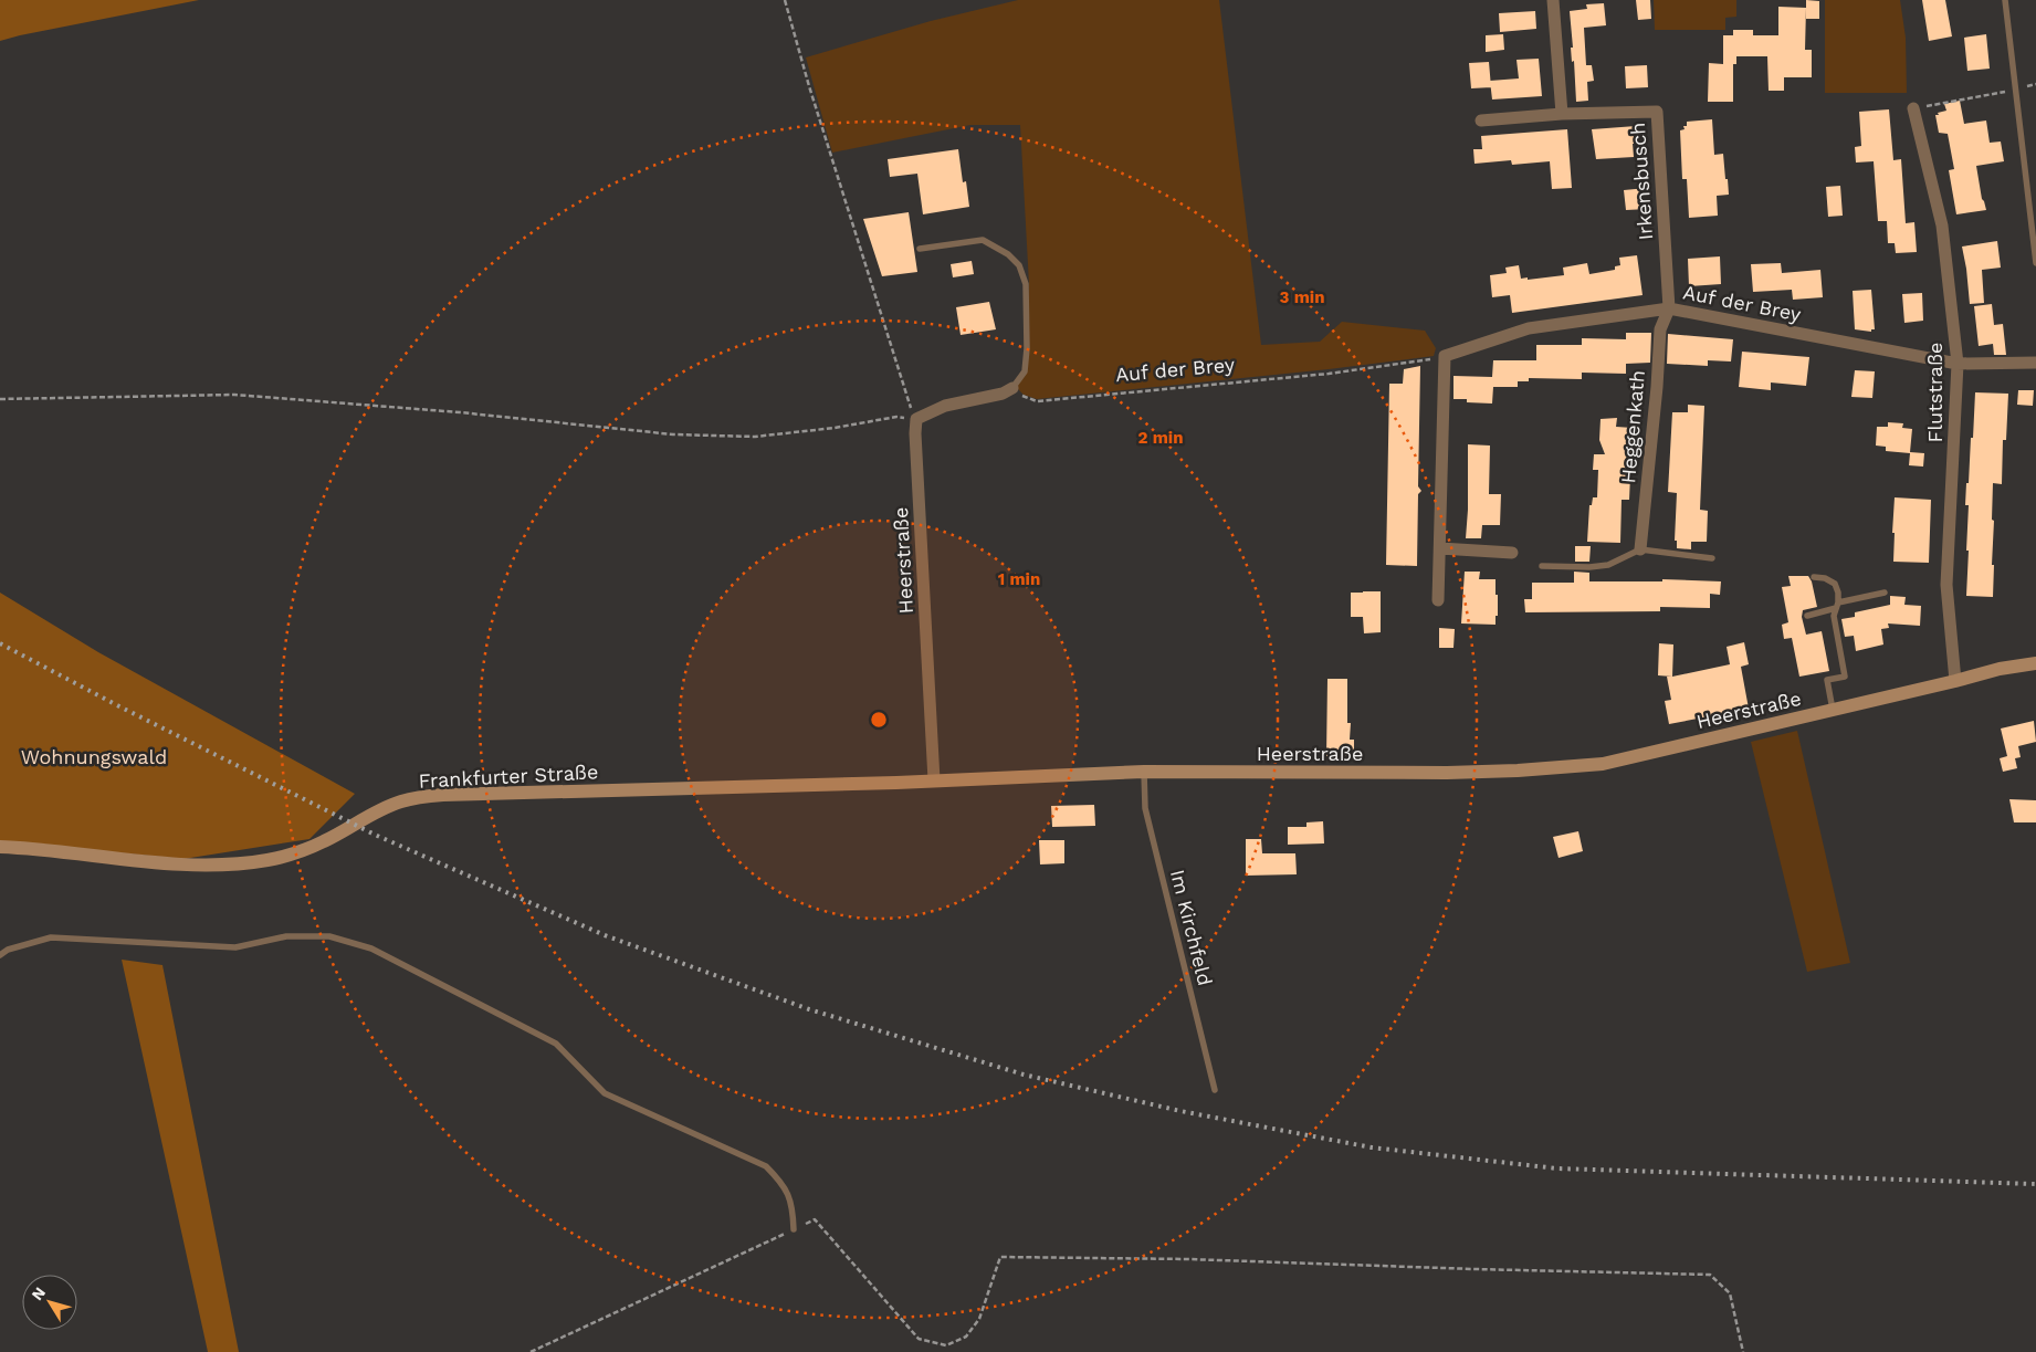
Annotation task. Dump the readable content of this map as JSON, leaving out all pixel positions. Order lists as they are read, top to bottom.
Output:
{
  "streets": {
    "main road": ["Heerstraße", "Frankfurter Straße"],
    "street": [
      "Irkensbusch",
      "Auf der Brey",
      "Flutstraße",
      "Heggenkath"
    ],
    "lane": ["Im Kirchfeld"]
  },
  "crossings": [
    ["Irkensbusch", "Auf der Brey"],
    ["Irkensbusch", "Heggenkath"],
    ["Auf der Brey", "Flutstraße"],
    ["Auf der Brey", "Heggenkath"],
    ["Flutstraße", "Heerstraße"],
    ["Heerstraße", "Frankfurter Straße"],
    ["Heerstraße", "Im Kirchfeld"]
  ],
  "parks": ["Wohnungswald"],
  "north": "top left",
  "rings": ["3 min", "2 min", "1 min"]
}
